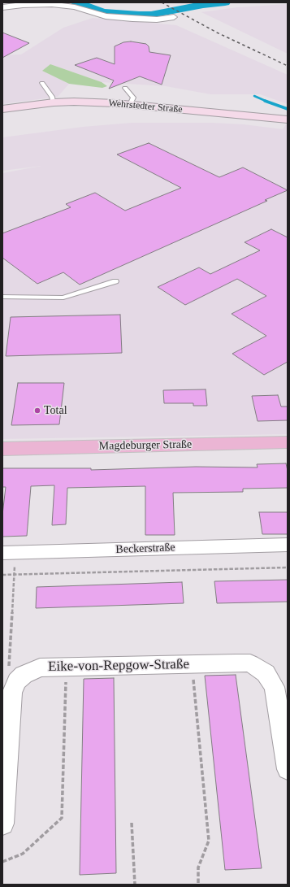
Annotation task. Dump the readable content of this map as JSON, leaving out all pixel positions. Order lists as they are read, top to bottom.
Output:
{
  "streets": {
    "main road": ["Magdeburger Straße"],
    "street": ["Wehrstedter Straße", "Beckerstraße", "Eike-von-Repgow-Straße"]
  },
  "places": ["Total"]
}
